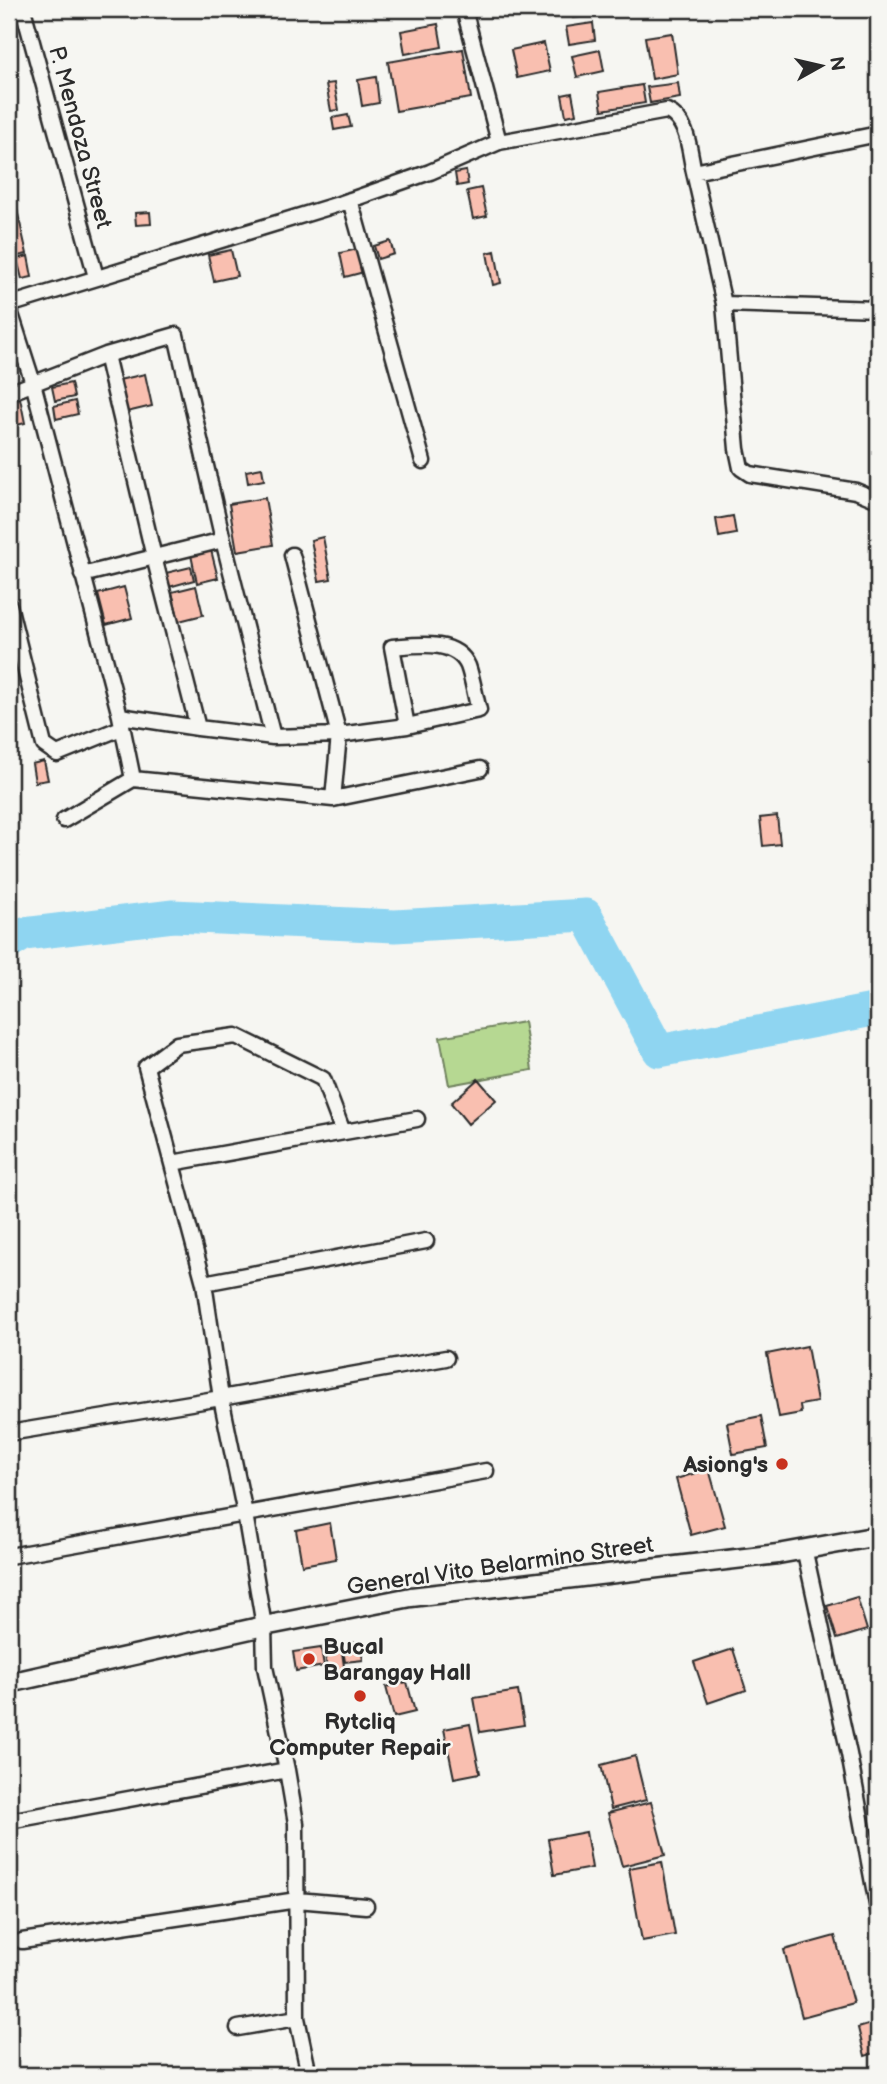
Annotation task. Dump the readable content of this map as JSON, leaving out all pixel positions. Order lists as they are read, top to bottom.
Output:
{
  "streets": {
    "street": ["P. Mendoza Street", "General Vito Belarmino Street"]
  },
  "places": ["Asiong's", "Bucal Barangay Hall", "Rytcliq Computer Repair"],
  "north": "right"
}
